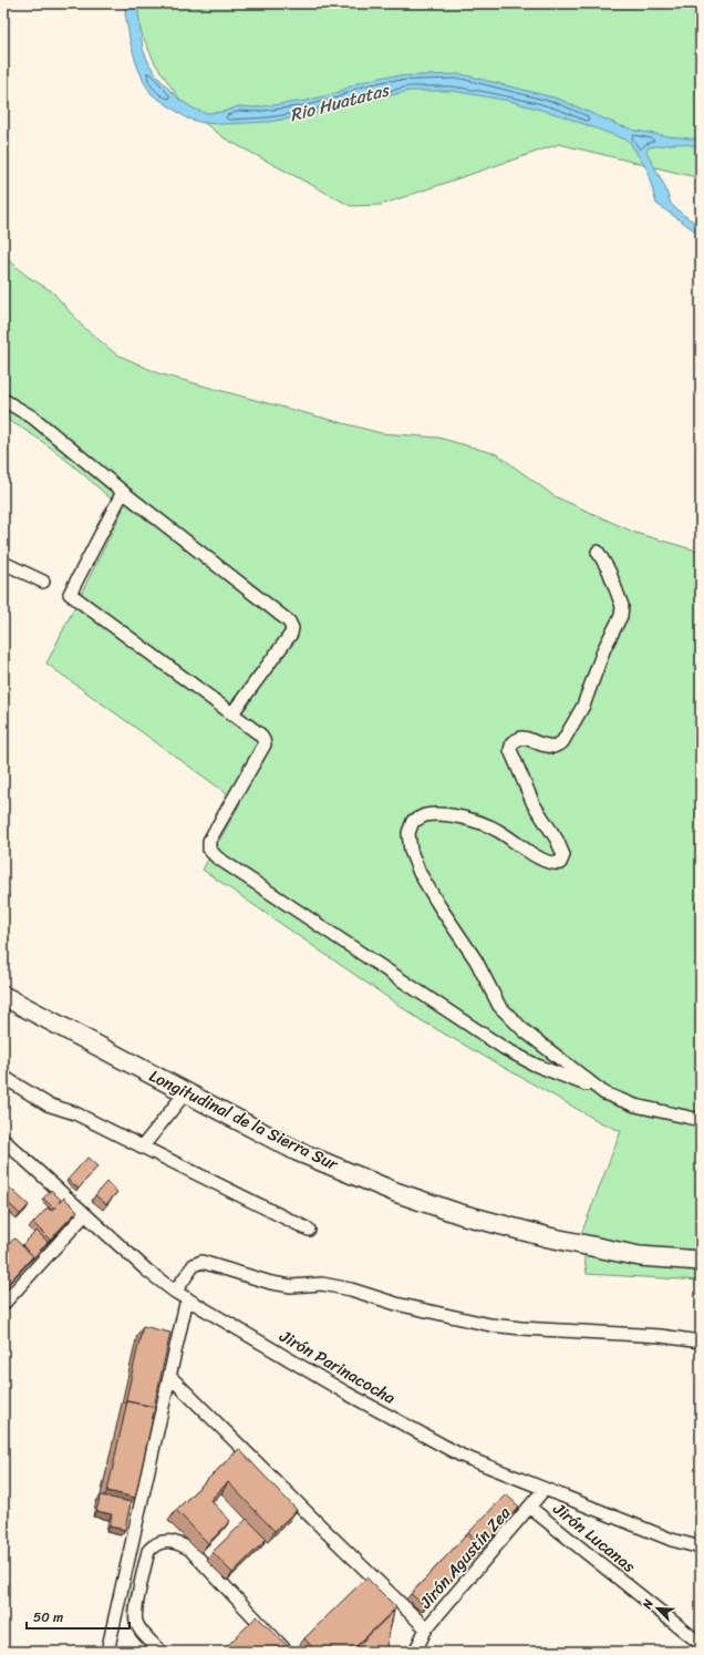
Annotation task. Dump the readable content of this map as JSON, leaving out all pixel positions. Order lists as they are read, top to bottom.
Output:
{
  "streets": {
    "main road": ["Longitudinal de la Sierra Sur"],
    "street": ["Jirón Parinacocha", "Jirón Lucanas", "Jirón Agustín Zea"]
  },
  "crossings": [
    ["Jirón Parinacocha", "Jirón Agustín Zea"],
    ["Jirón Lucanas", "Jirón Agustín Zea"]
  ],
  "water": ["Rio Huatatas"],
  "scale_bar": "50 m",
  "north": "top left"
}
